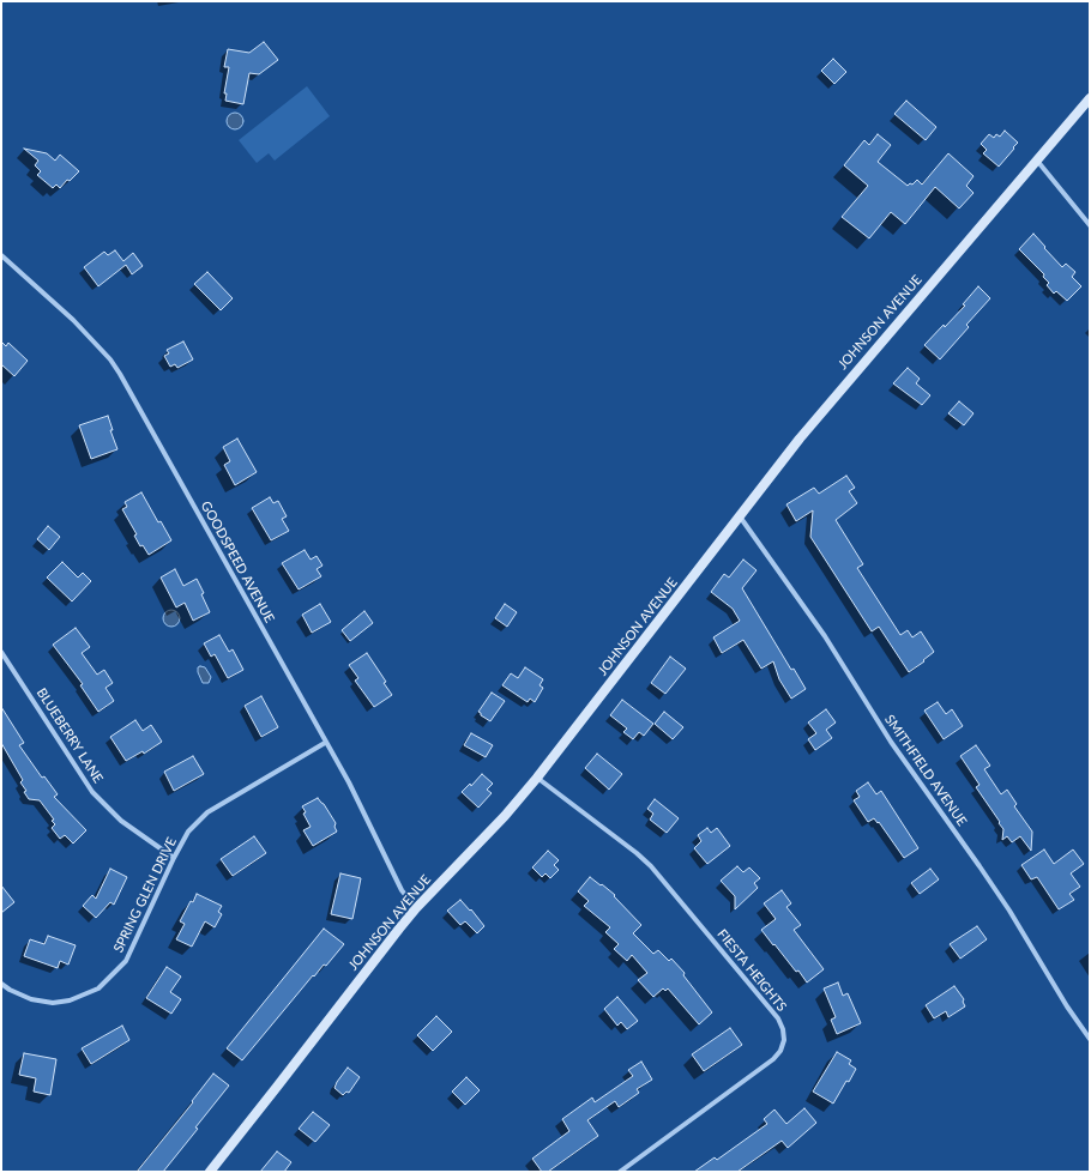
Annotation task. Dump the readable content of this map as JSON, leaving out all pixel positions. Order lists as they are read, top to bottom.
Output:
{
  "streets": {
    "street": [
      "JOHNSON AVENUE",
      "GOODSPEED AVENUE",
      "BLUEBERRY LANE",
      "SMITHFIELD AVENUE",
      "SPRING GLEN DRIVE",
      "FIESTA HEIGHTS"
    ]
  },
  "crossings": [
    ["JOHNSON AVENUE", "GOODSPEED AVENUE"],
    ["JOHNSON AVENUE", "SMITHFIELD AVENUE"],
    ["JOHNSON AVENUE", "FIESTA HEIGHTS"],
    ["GOODSPEED AVENUE", "SPRING GLEN DRIVE"],
    ["BLUEBERRY LANE", "SPRING GLEN DRIVE"]
  ]
}
